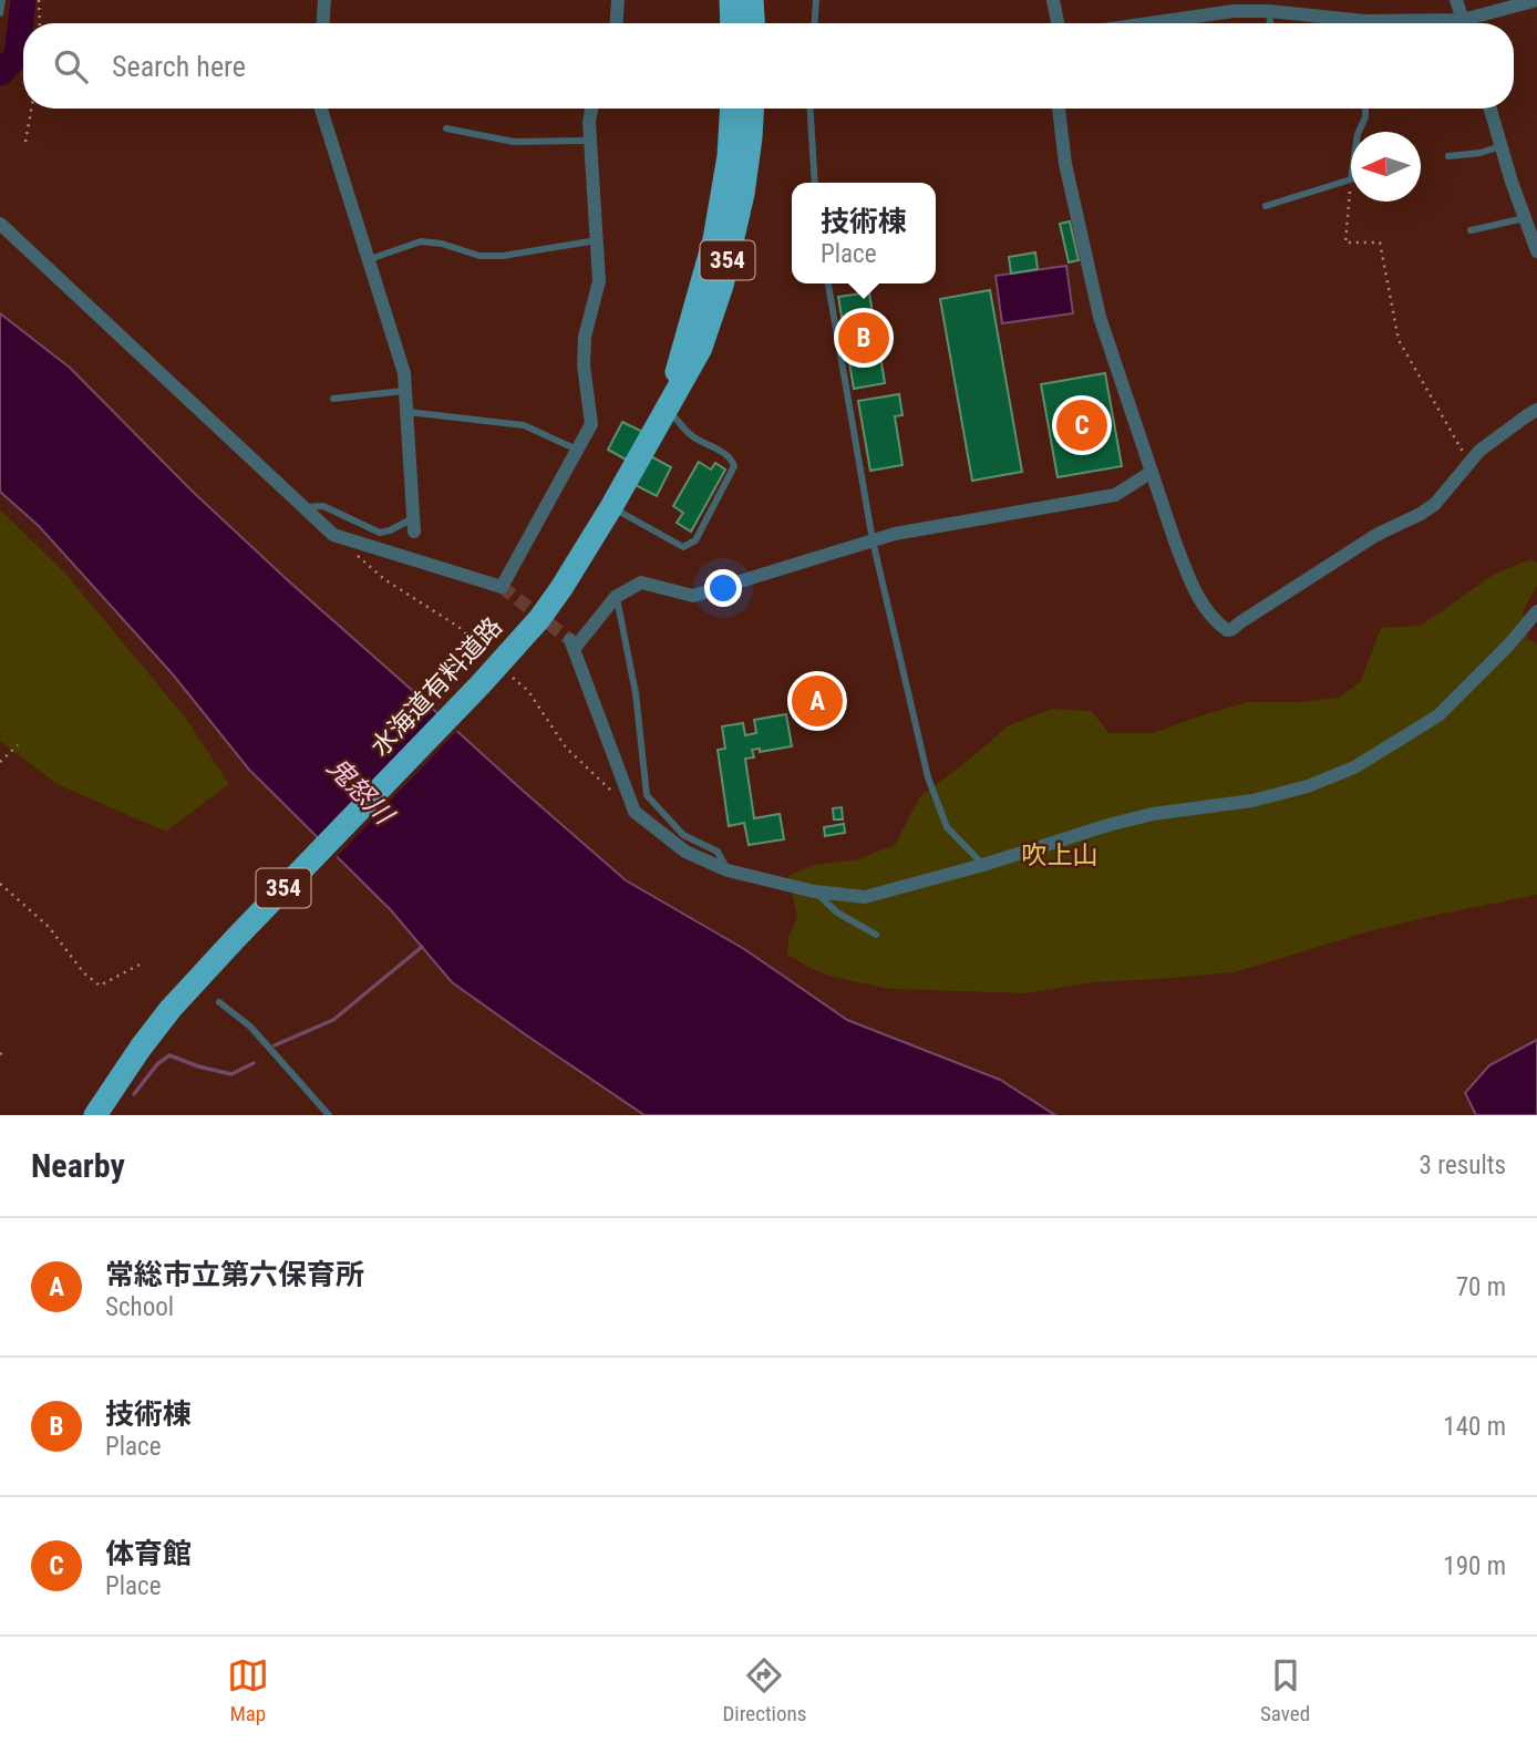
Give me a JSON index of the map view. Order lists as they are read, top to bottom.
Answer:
{
  "streets": {
    "highway": ["354", "水海道有料道路"]
  },
  "water": ["鬼怒川"],
  "parks": ["吹上山"],
  "north": "left",
  "page": {
    "search": "Search here",
    "popup": ["技術棟", "Place"],
    "pins": ["B", "C", "A"],
    "heading": ["Nearby", "3 results"],
    "list": [
      {
        "mark": "A",
        "name": "常総市立第六保育所",
        "note": "School",
        "value": "70 m"
      },
      {
        "mark": "B",
        "name": "技術棟",
        "note": "Place",
        "value": "140 m"
      },
      {
        "mark": "C",
        "name": "体育館",
        "note": "Place",
        "value": "190 m"
      }
    ],
    "nav": ["Map", "Directions", "Saved"]
  }
}
